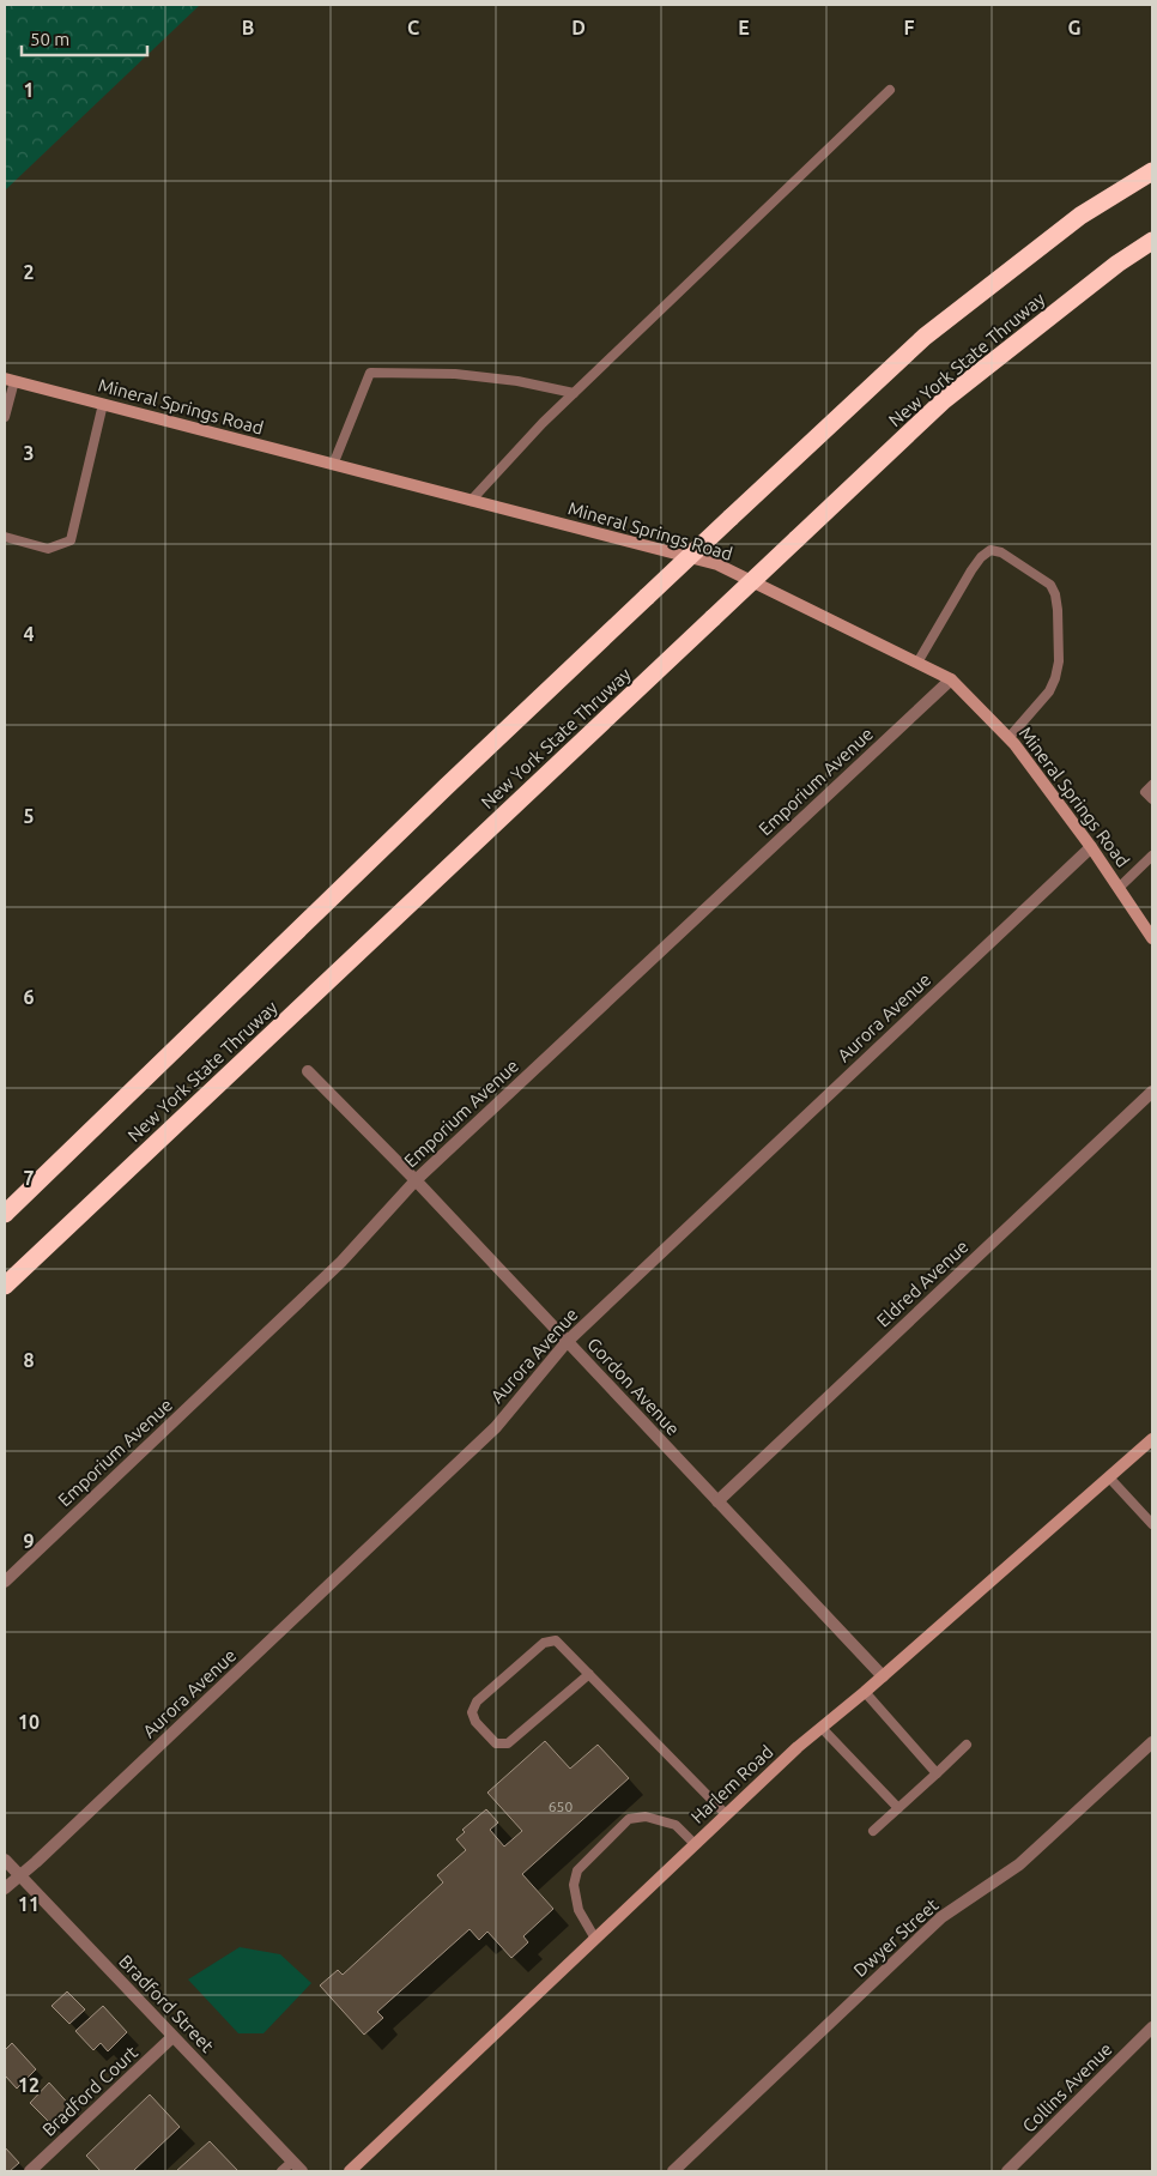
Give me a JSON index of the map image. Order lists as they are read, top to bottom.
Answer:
{
  "streets": {
    "highway": ["New York State Thruway"],
    "street": [
      "Mineral Springs Road",
      "Emporium Avenue",
      "Aurora Avenue",
      "Eldred Avenue",
      "Gordon Avenue",
      "Harlem Road",
      "Dwyer Street",
      "Bradford Street",
      "Collins Avenue",
      "Bradford Court"
    ]
  },
  "crossings": [
    ["Mineral Springs Road", "Emporium Avenue"],
    ["Mineral Springs Road", "Aurora Avenue"],
    ["Emporium Avenue", "Gordon Avenue"],
    ["Aurora Avenue", "Gordon Avenue"],
    ["Aurora Avenue", "Bradford Street"],
    ["Eldred Avenue", "Gordon Avenue"],
    ["Gordon Avenue", "Harlem Road"],
    ["Bradford Street", "Bradford Court"]
  ],
  "house_numbers": ["650"],
  "scale_bar": "50 m",
  "grid": {
    "columns": [
      "B",
      "C",
      "D",
      "E",
      "F",
      "G"
    ],
    "rows": [
      "1",
      "2",
      "3",
      "4",
      "5",
      "6",
      "7",
      "8",
      "9",
      "10",
      "11",
      "12"
    ]
  }
}
